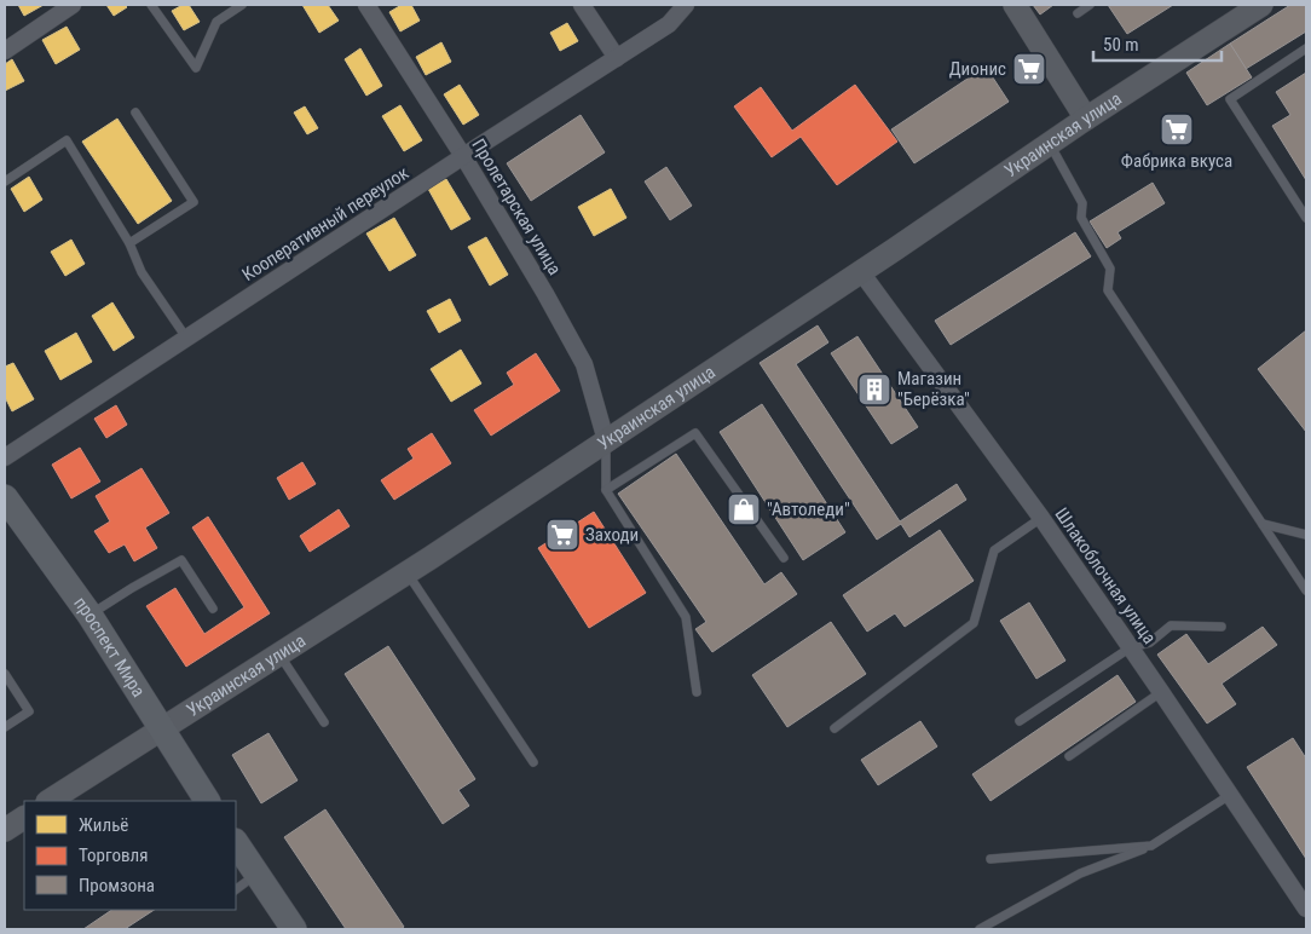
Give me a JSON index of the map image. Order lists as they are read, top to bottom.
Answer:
{
  "streets": {
    "main road": ["Украинская улица", "проспект Мира"],
    "street": ["Пролетарская улица", "Кооперативный переулок", "Шлакоблочная улица"]
  },
  "crossings": [
    ["Украинская улица", "Пролетарская улица"],
    ["Украинская улица", "Шлакоблочная улица"],
    ["Украинская улица", "проспект Мира"],
    ["Пролетарская улица", "Кооперативный переулок"]
  ],
  "places": {
    "supermarket": ["Дионис", "Фабрика вкуса", "Заходи"],
    "building": ["Магазин \"Берёзка\""],
    "shop": ["\"Автоледи\""]
  },
  "legend": ["Жильё", "Торговля", "Промзона"],
  "scale_bar": "50 m"
}
